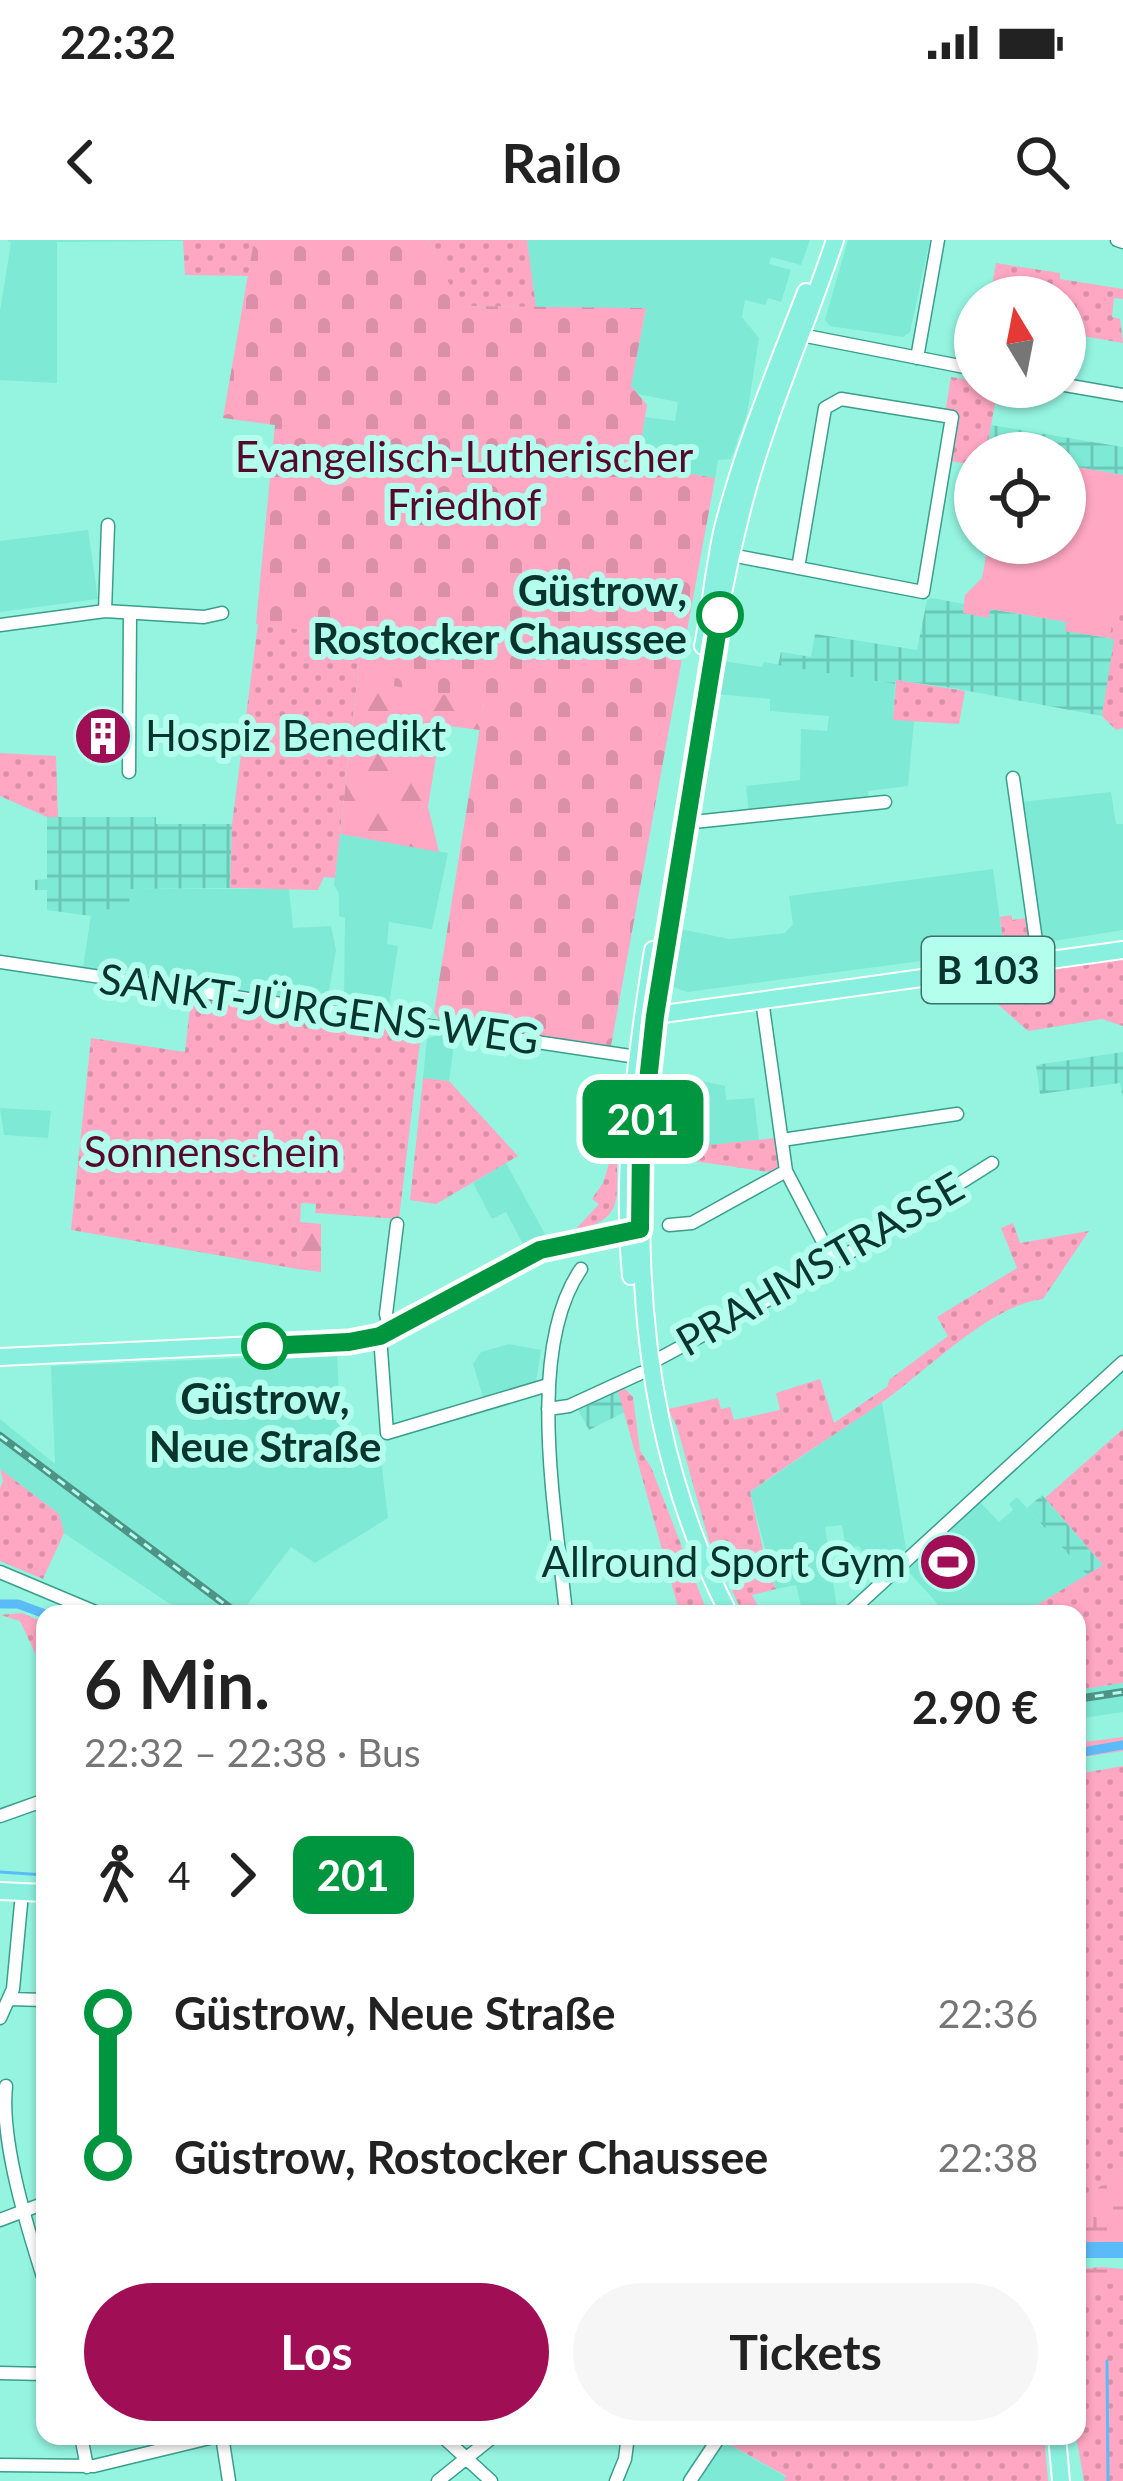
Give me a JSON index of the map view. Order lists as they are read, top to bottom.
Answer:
{
  "streets": {
    "main road": ["B 103"],
    "street": ["SANKT-JÜRGENS-WEG", "PRAHMSTRASSE"]
  },
  "parks": ["Evangelisch-Lutherischer Friedhof", "Sonnenschein"],
  "places": {
    "other": ["Güstrow, Rostocker Chaussee", "Güstrow, Neue Straße"],
    "building": ["Hospiz Benedikt"],
    "sports": ["Allround Sport Gym"]
  },
  "lines": ["bus line 201"],
  "north": "top",
  "page": {
    "status": "22:32",
    "header": "Railo",
    "on_map": "201",
    "heading": ["6 Min.", "22:32 – 22:38 · Bus", "2.90 €"],
    "legs": ["4", "201"],
    "list": [
      {
        "name": "Güstrow, Neue Straße",
        "value": "22:36"
      },
      {
        "name": "Güstrow, Rostocker Chaussee",
        "value": "22:38"
      }
    ],
    "buttons": ["Los", "Tickets"]
  }
}
